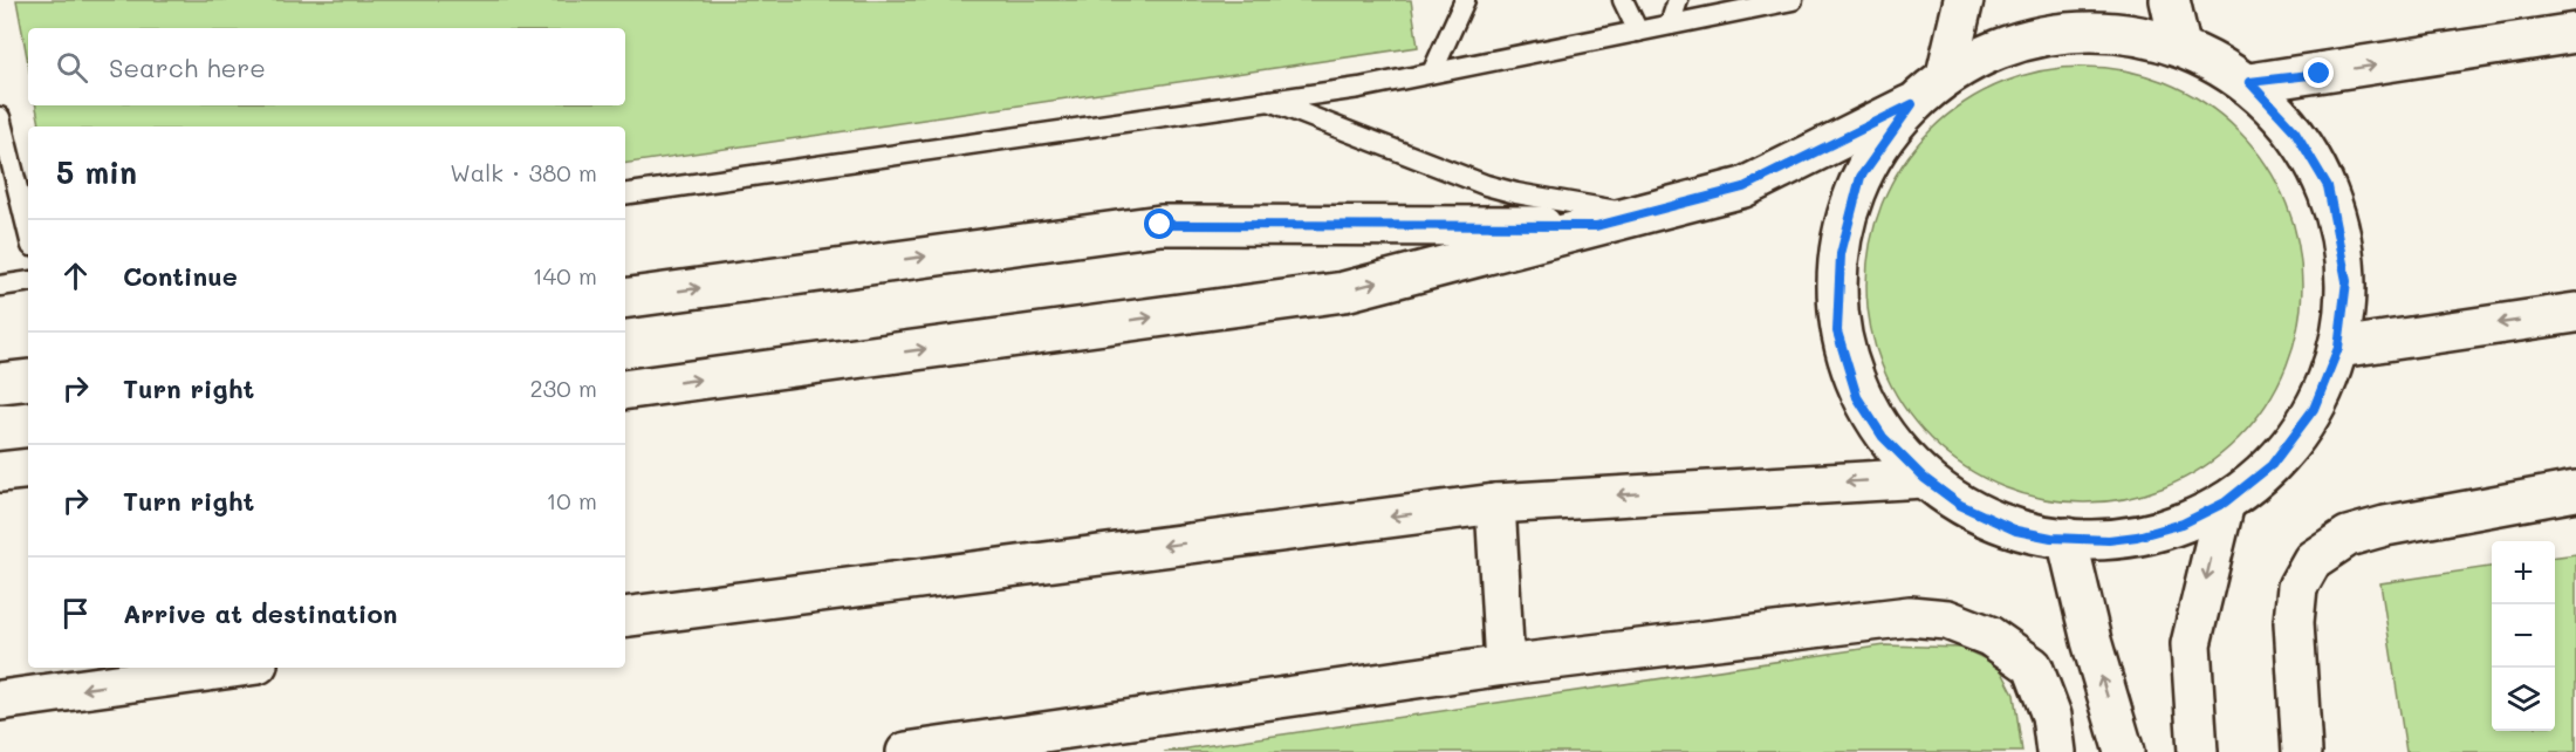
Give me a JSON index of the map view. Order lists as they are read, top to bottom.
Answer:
{
  "page": {
    "search": "Search here",
    "heading": ["5 min", "Walk · 380 m"],
    "list": [
      ["Continue", "140 m"],
      ["Turn right", "230 m"],
      ["Turn right", "10 m"],
      "Arrive at destination"
    ],
    "map_buttons": ["+", "−"]
  }
}
